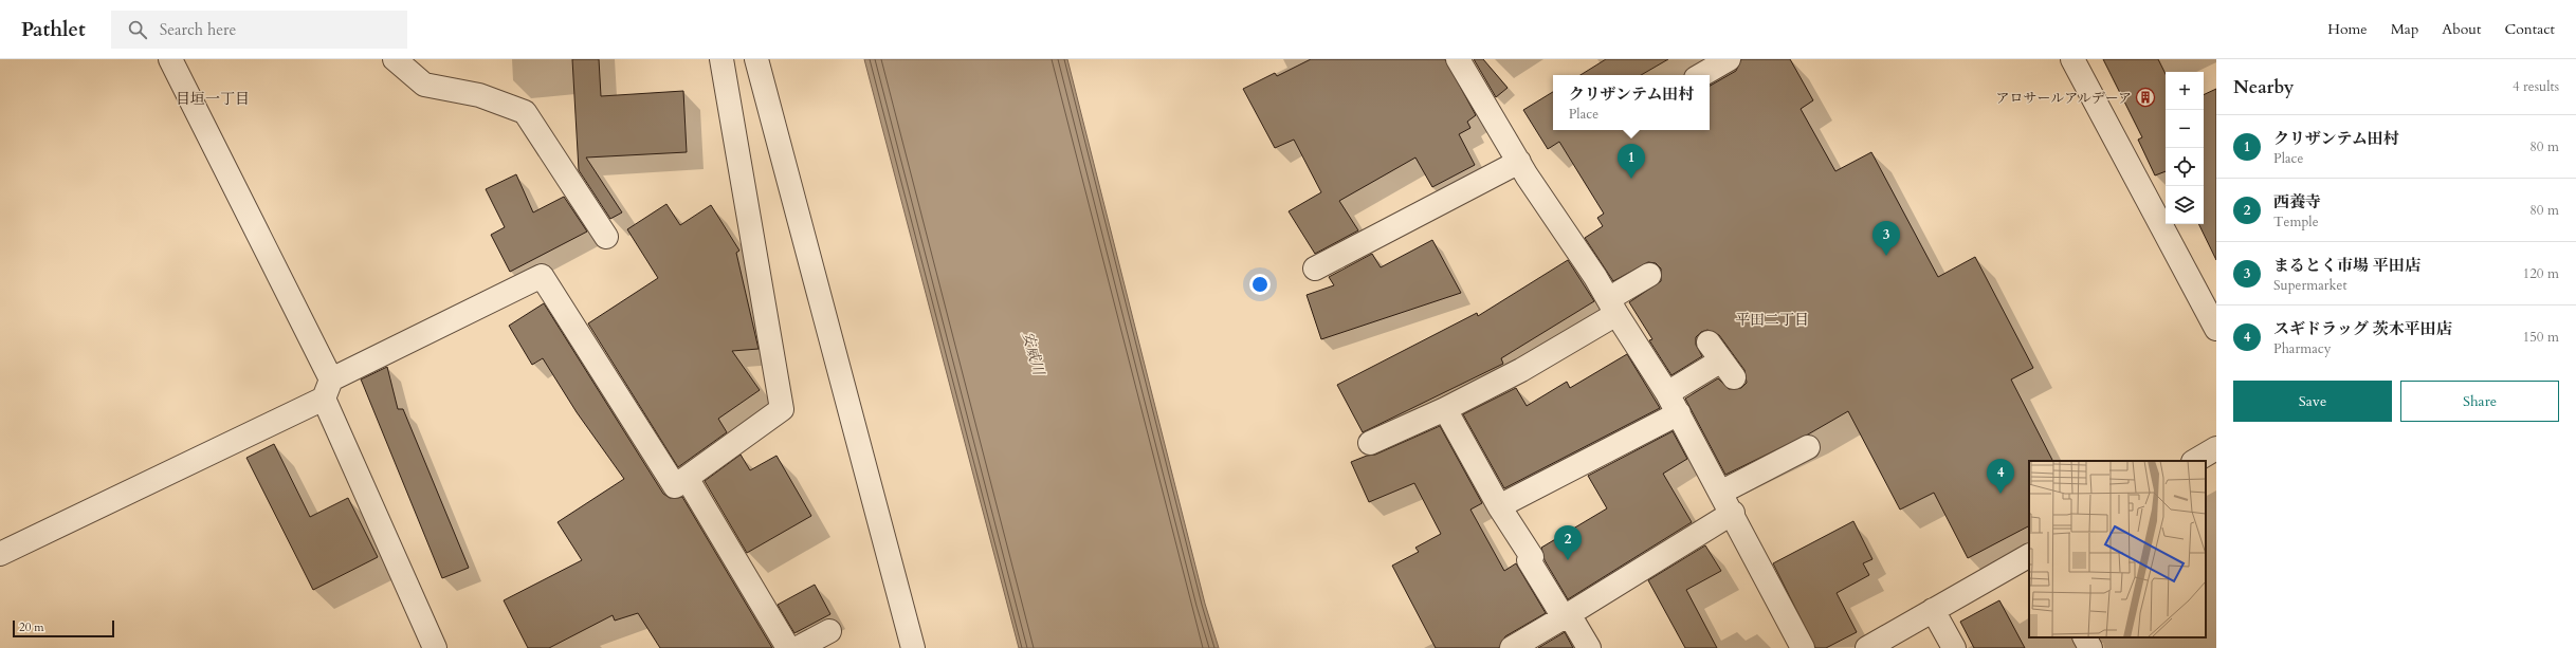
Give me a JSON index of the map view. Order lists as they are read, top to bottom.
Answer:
{
  "districts": ["目垣一丁目", "平田二丁目"],
  "water": ["安威川"],
  "places": {
    "building": ["アロサールアルデーア"]
  },
  "scale_bar": "20 m",
  "page": {
    "header": "Pathlet",
    "search": "Search here",
    "nav": [
      "Home",
      "Map",
      "About",
      "Contact"
    ],
    "heading": ["Nearby", "4 results"],
    "map_buttons": ["+", "−"],
    "popup": ["クリザンテム田村", "Place"],
    "list": [
      {
        "mark": "1",
        "name": "クリザンテム田村",
        "note": "Place",
        "value": "80 m"
      },
      {
        "mark": "2",
        "name": "西養寺",
        "note": "Temple",
        "value": "80 m"
      },
      {
        "mark": "3",
        "name": "まるとく市場 平田店",
        "note": "Supermarket",
        "value": "120 m"
      },
      {
        "mark": "4",
        "name": "スギドラッグ 茨木平田店",
        "note": "Pharmacy",
        "value": "150 m"
      }
    ],
    "pins": [
      "1",
      "3",
      "4",
      "2"
    ],
    "buttons": ["Save", "Share"],
    "scale": "20 m"
  }
}
